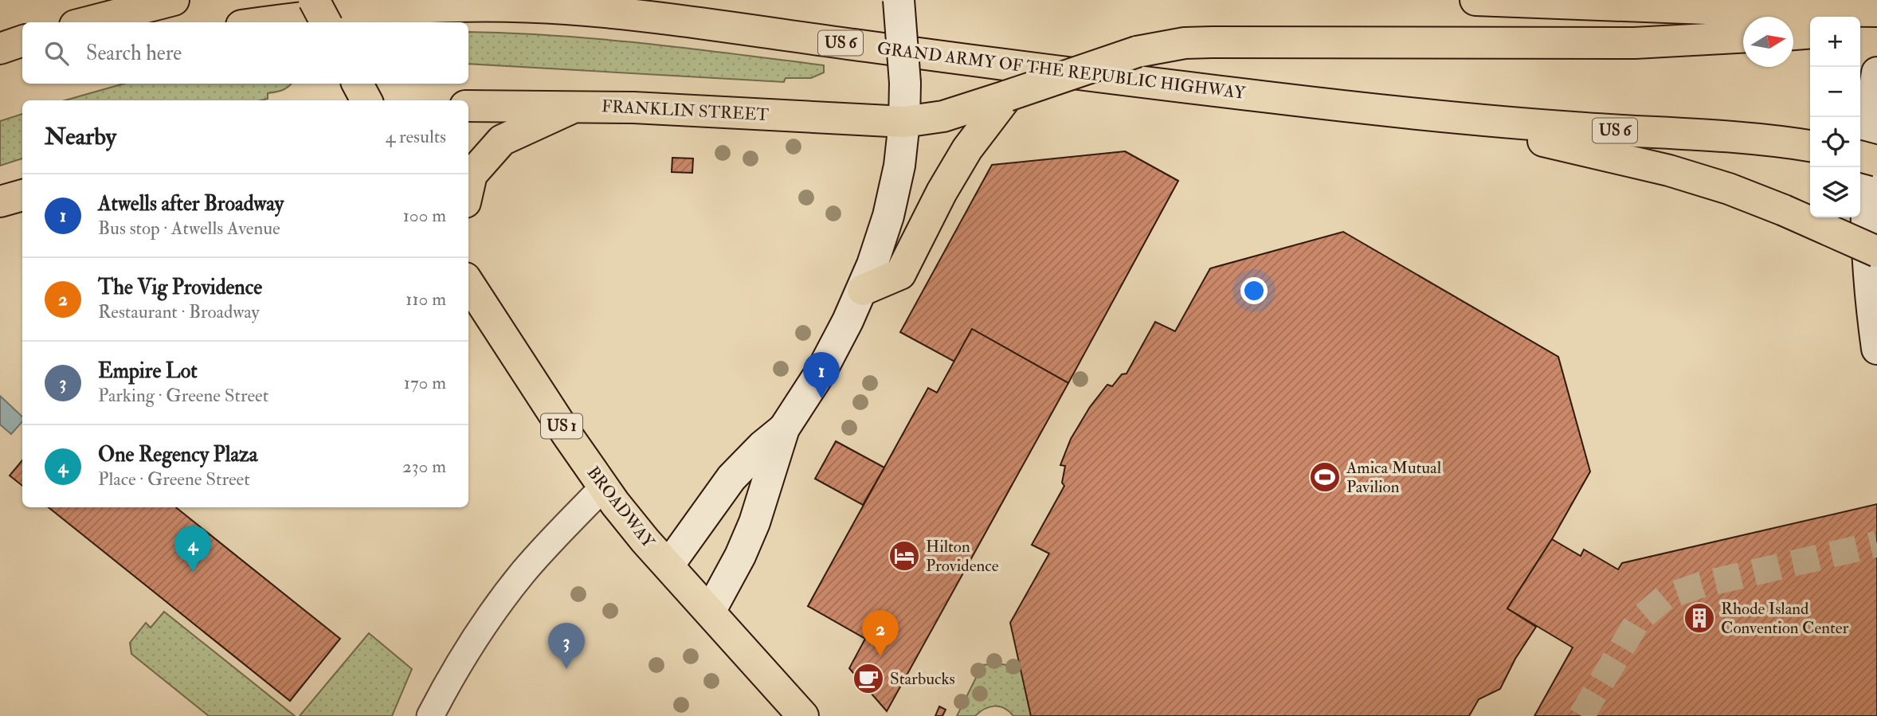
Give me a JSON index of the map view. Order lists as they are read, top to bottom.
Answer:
{
  "streets": {
    "main road": [
      "US 6",
      "GRAND ARMY OF THE REPUBLIC HIGHWAY",
      "FRANKLIN STREET",
      "US 1",
      "BROADWAY"
    ]
  },
  "places": {
    "sports": ["Amica Mutual Pavilion"],
    "hotel": ["Hilton Providence"],
    "building": ["Rhode Island Convention Center"],
    "cafe": ["Starbucks"]
  },
  "north": "right",
  "page": {
    "map_buttons": ["+", "−"],
    "search": "Search here",
    "heading": ["Nearby", "4 results"],
    "list": [
      {
        "mark": "1",
        "name": "Atwells after Broadway",
        "note": "Bus stop · Atwells Avenue",
        "value": "100 m"
      },
      {
        "mark": "2",
        "name": "The Vig Providence",
        "note": "Restaurant · Broadway",
        "value": "110 m"
      },
      {
        "mark": "3",
        "name": "Empire Lot",
        "note": "Parking · Greene Street",
        "value": "170 m"
      },
      {
        "mark": "4",
        "name": "One Regency Plaza",
        "note": "Place · Greene Street",
        "value": "230 m"
      }
    ],
    "pins": [
      "1",
      "4",
      "2",
      "3"
    ]
  }
}
